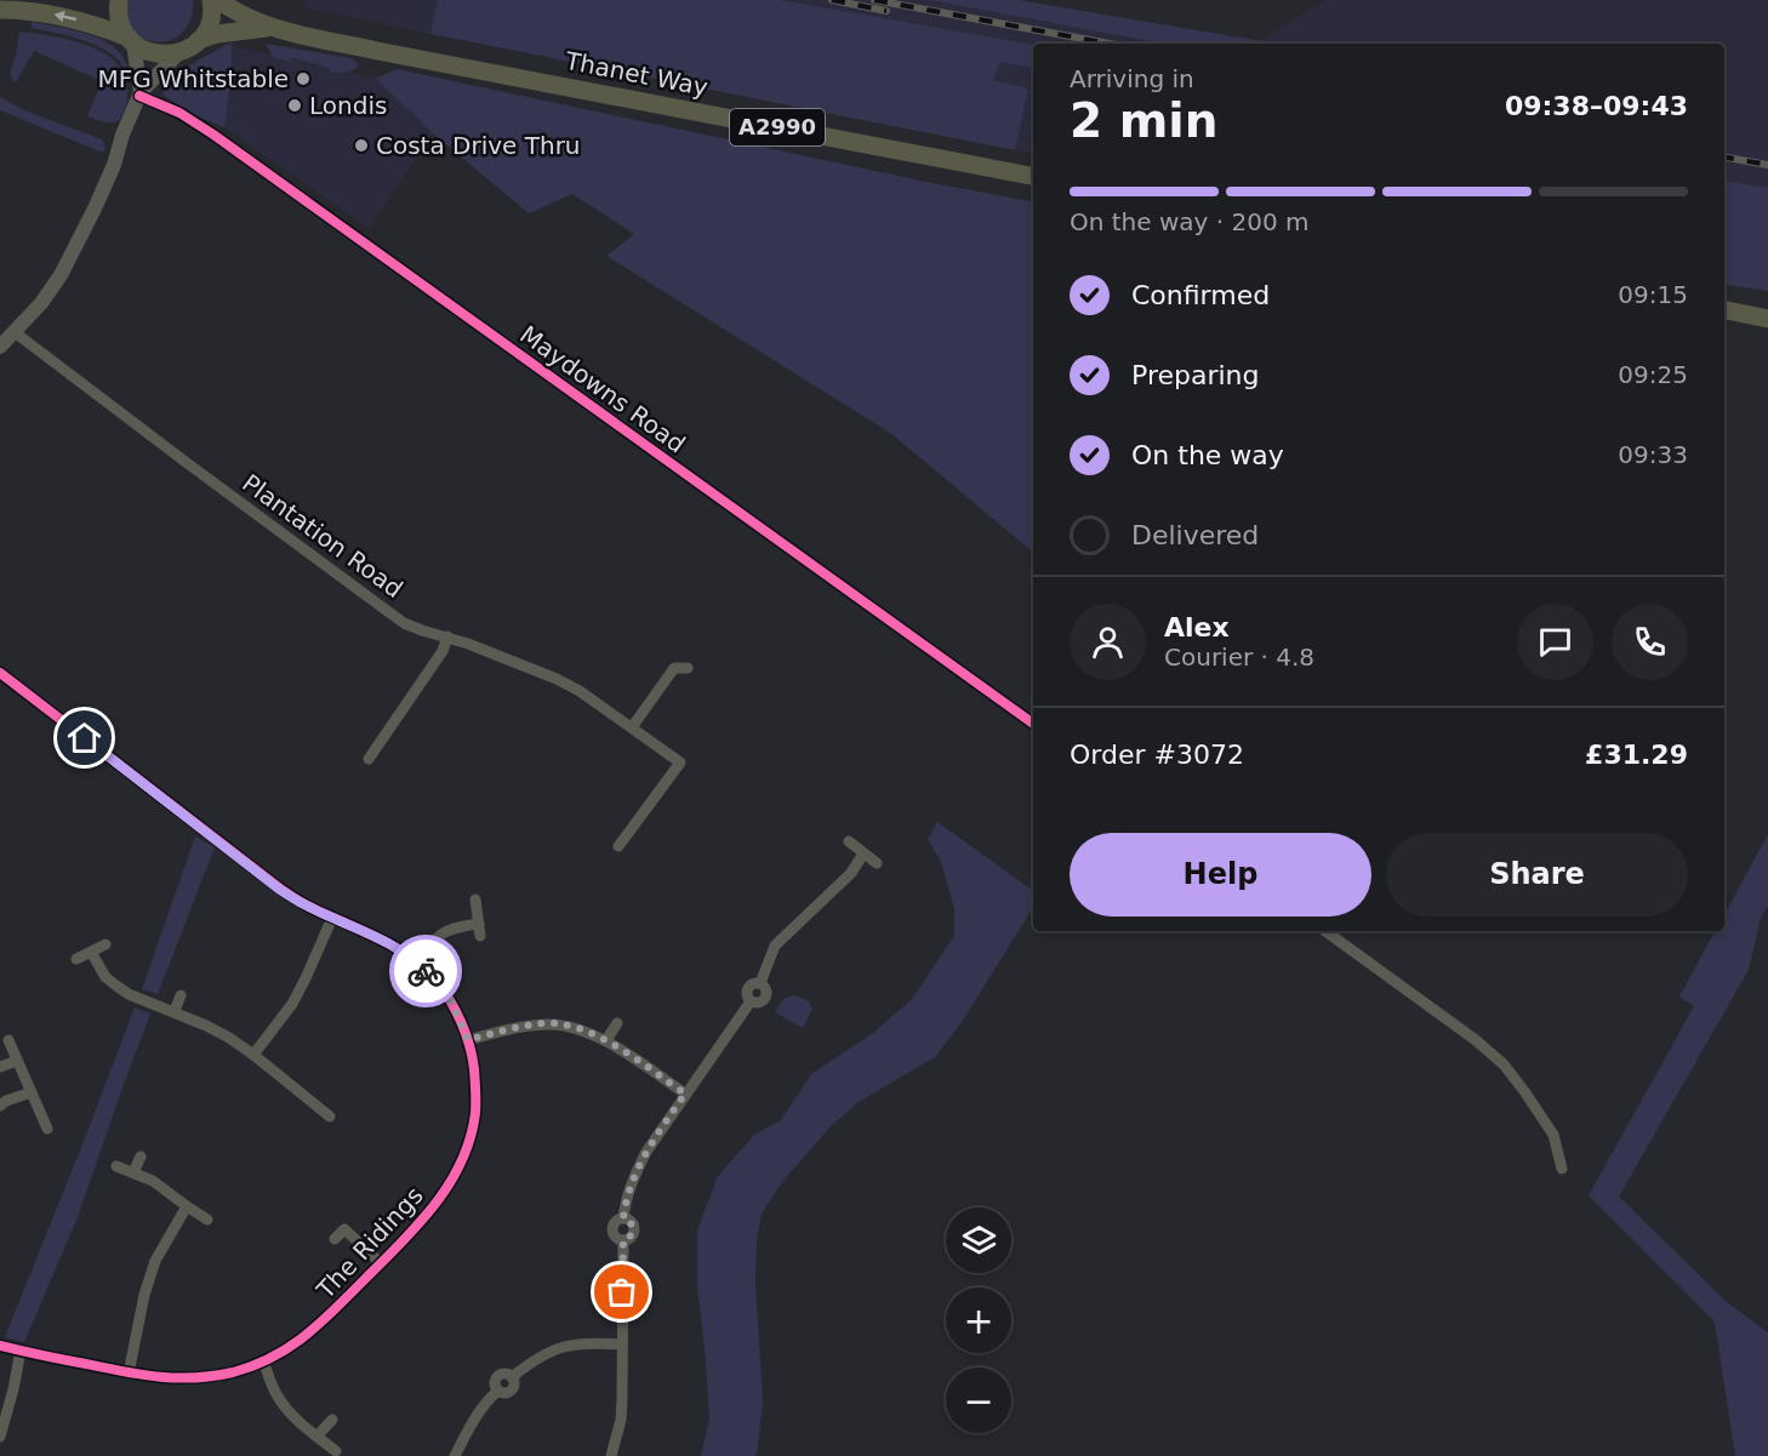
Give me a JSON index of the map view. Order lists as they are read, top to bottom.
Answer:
{
  "streets": {
    "main road": ["Thanet Way", "A2990"],
    "street": ["Maydowns Road", "Plantation Road", "The Ridings"]
  },
  "places": ["MFG Whitstable", "Londis", "Costa Drive Thru"],
  "page": {
    "heading": ["2 min", "Arriving in", "09:38–09:43"],
    "panel": [
      "Alex",
      "Courier · 4.8",
      "Order #3072",
      "£31.29"
    ],
    "bar": "On the way · 200 m",
    "list": [
      ["Confirmed", "09:15"],
      ["Preparing", "09:25"],
      ["On the way", "09:33"],
      "Delivered"
    ],
    "buttons": ["Help", "Share"],
    "map_buttons": ["+", "−"]
  }
}
